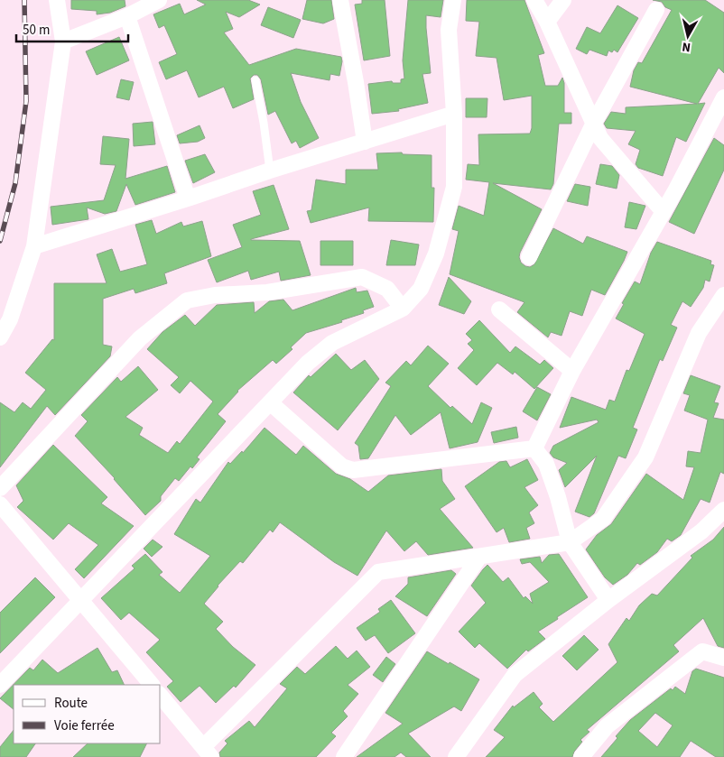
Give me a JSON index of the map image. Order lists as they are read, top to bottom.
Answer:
{
  "legend": ["Route", "Voie ferrée"],
  "scale_bar": "50 m",
  "north": "bottom"
}
